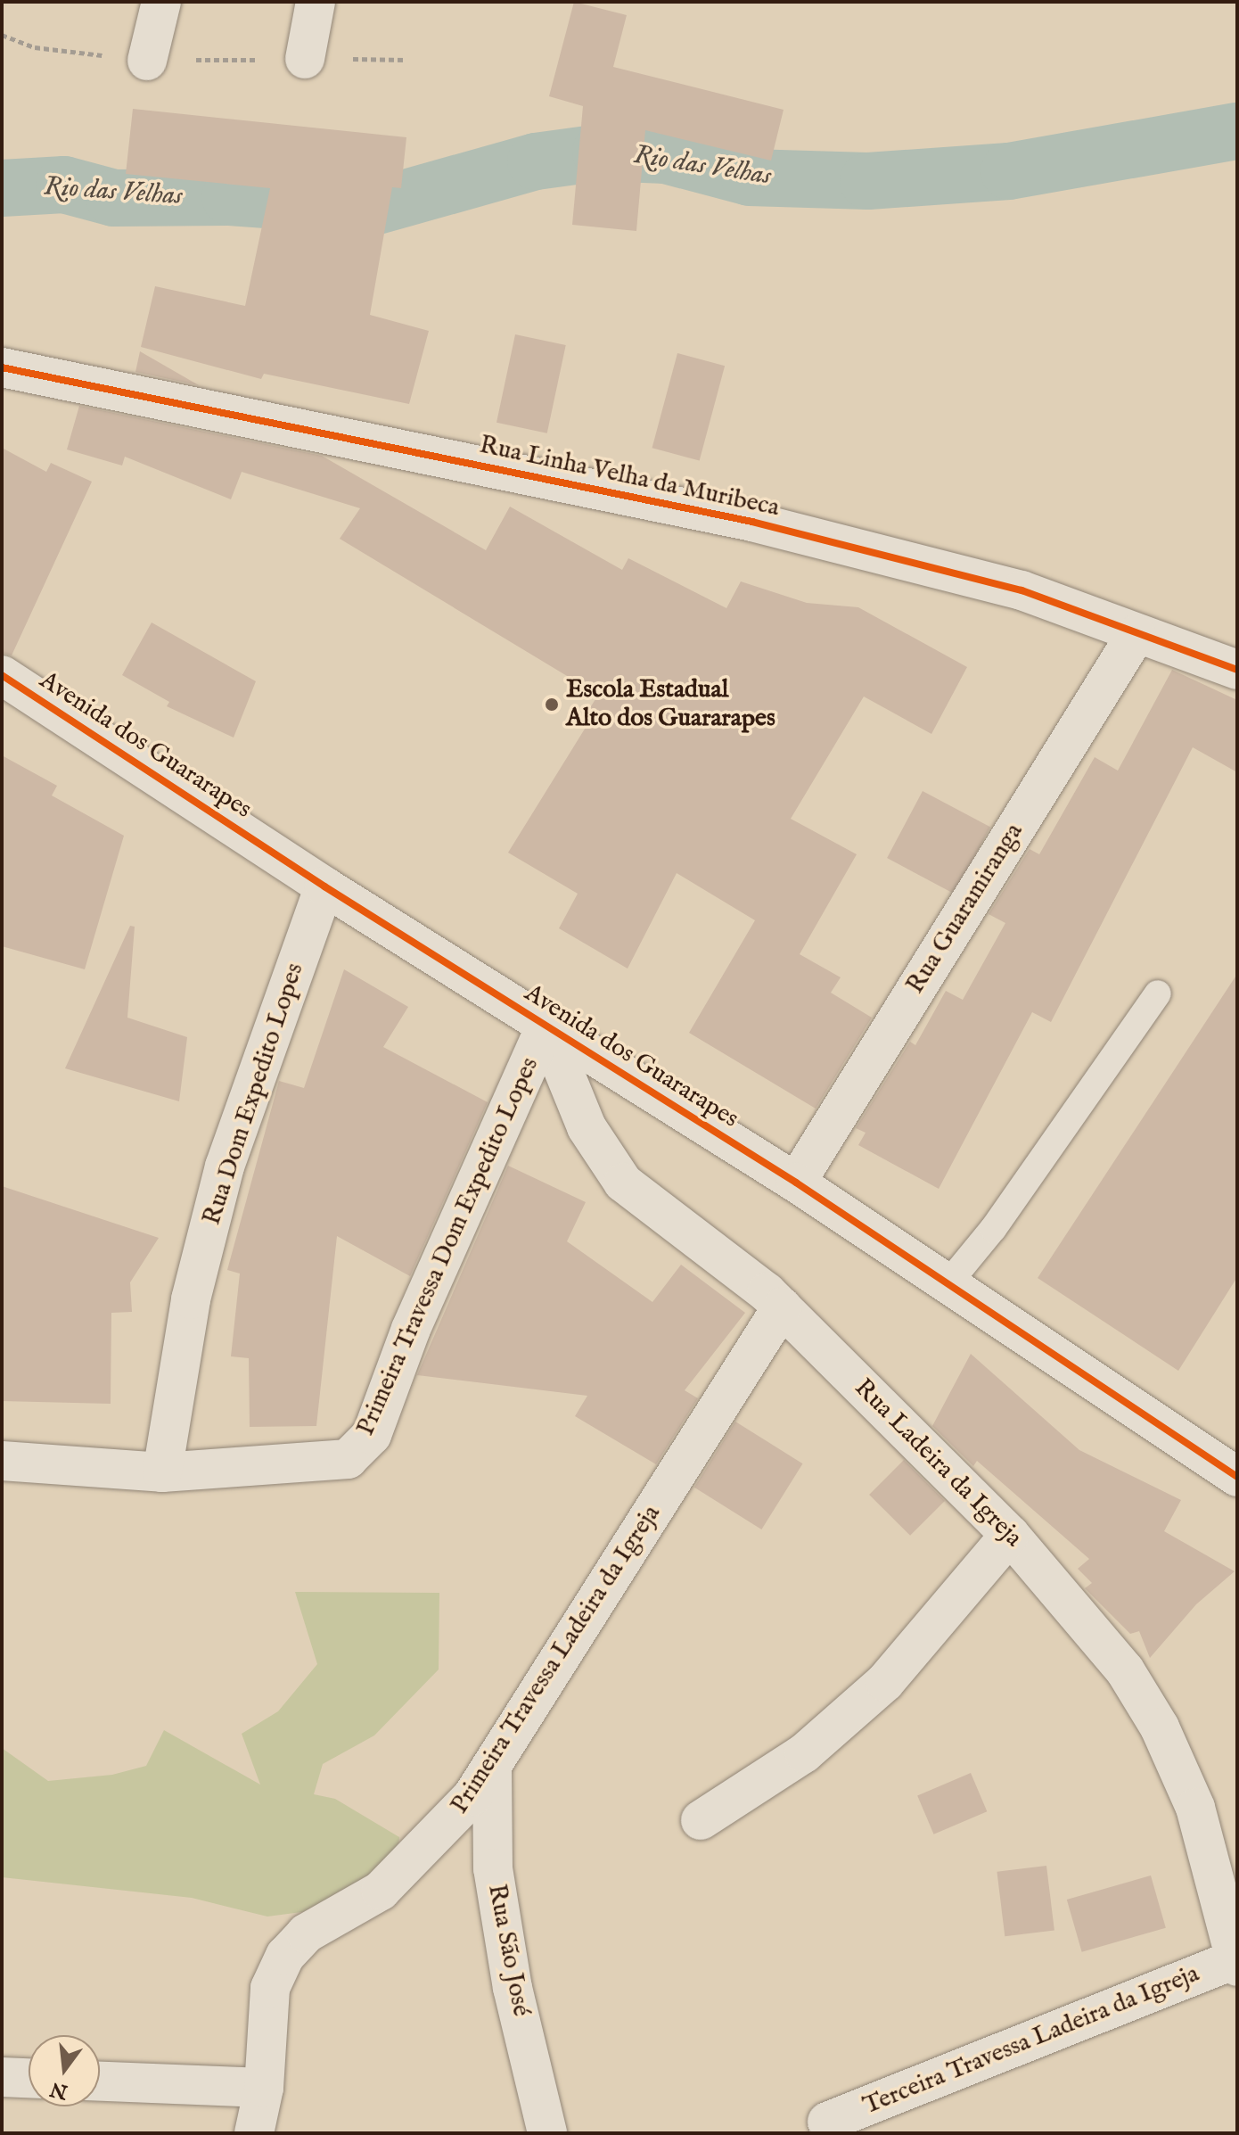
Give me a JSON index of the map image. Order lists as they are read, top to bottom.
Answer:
{
  "streets": {
    "street": [
      "Rua Linha Velha da Muribeca",
      "Avenida dos Guararapes",
      "Rua Guaramiranga",
      "Rua Dom Expedito Lopes",
      "Primeira Travessa Dom Expedito Lopes",
      "Rua Ladeira da Igreja",
      "Primeira Travessa Ladeira da Igreja",
      "Rua São José",
      "Terceira Travessa Ladeira da Igreja"
    ]
  },
  "crossings": [
    ["Rua Linha Velha da Muribeca", "Rua Guaramiranga"],
    ["Avenida dos Guararapes", "Rua Guaramiranga"],
    ["Avenida dos Guararapes", "Rua Dom Expedito Lopes"],
    ["Avenida dos Guararapes", "Primeira Travessa Dom Expedito Lopes"],
    ["Avenida dos Guararapes", "Rua Ladeira da Igreja"],
    ["Rua Dom Expedito Lopes", "Primeira Travessa Dom Expedito Lopes"],
    ["Primeira Travessa Dom Expedito Lopes", "Rua Ladeira da Igreja"],
    ["Rua Ladeira da Igreja", "Primeira Travessa Ladeira da Igreja"],
    ["Rua Ladeira da Igreja", "Terceira Travessa Ladeira da Igreja"],
    ["Primeira Travessa Ladeira da Igreja", "Rua São José"]
  ],
  "water": ["Rio das Velhas"],
  "places": ["Escola Estadual Alto dos Guararapes"],
  "north": "bottom"
}
